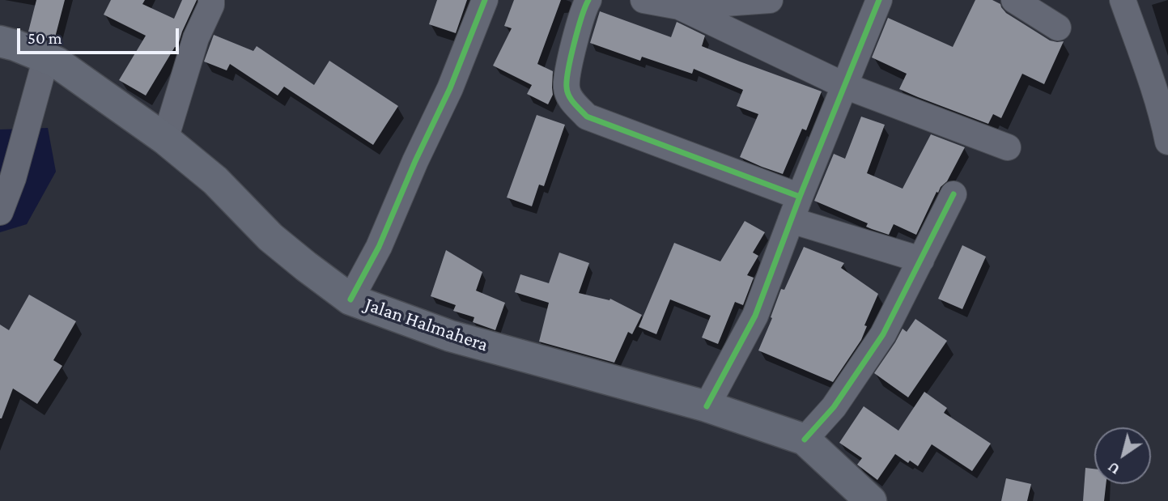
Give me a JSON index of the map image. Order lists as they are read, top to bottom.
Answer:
{
  "streets": {
    "main road": ["Jalan Halmahera"]
  },
  "scale_bar": "50 m",
  "north": "bottom left"
}
